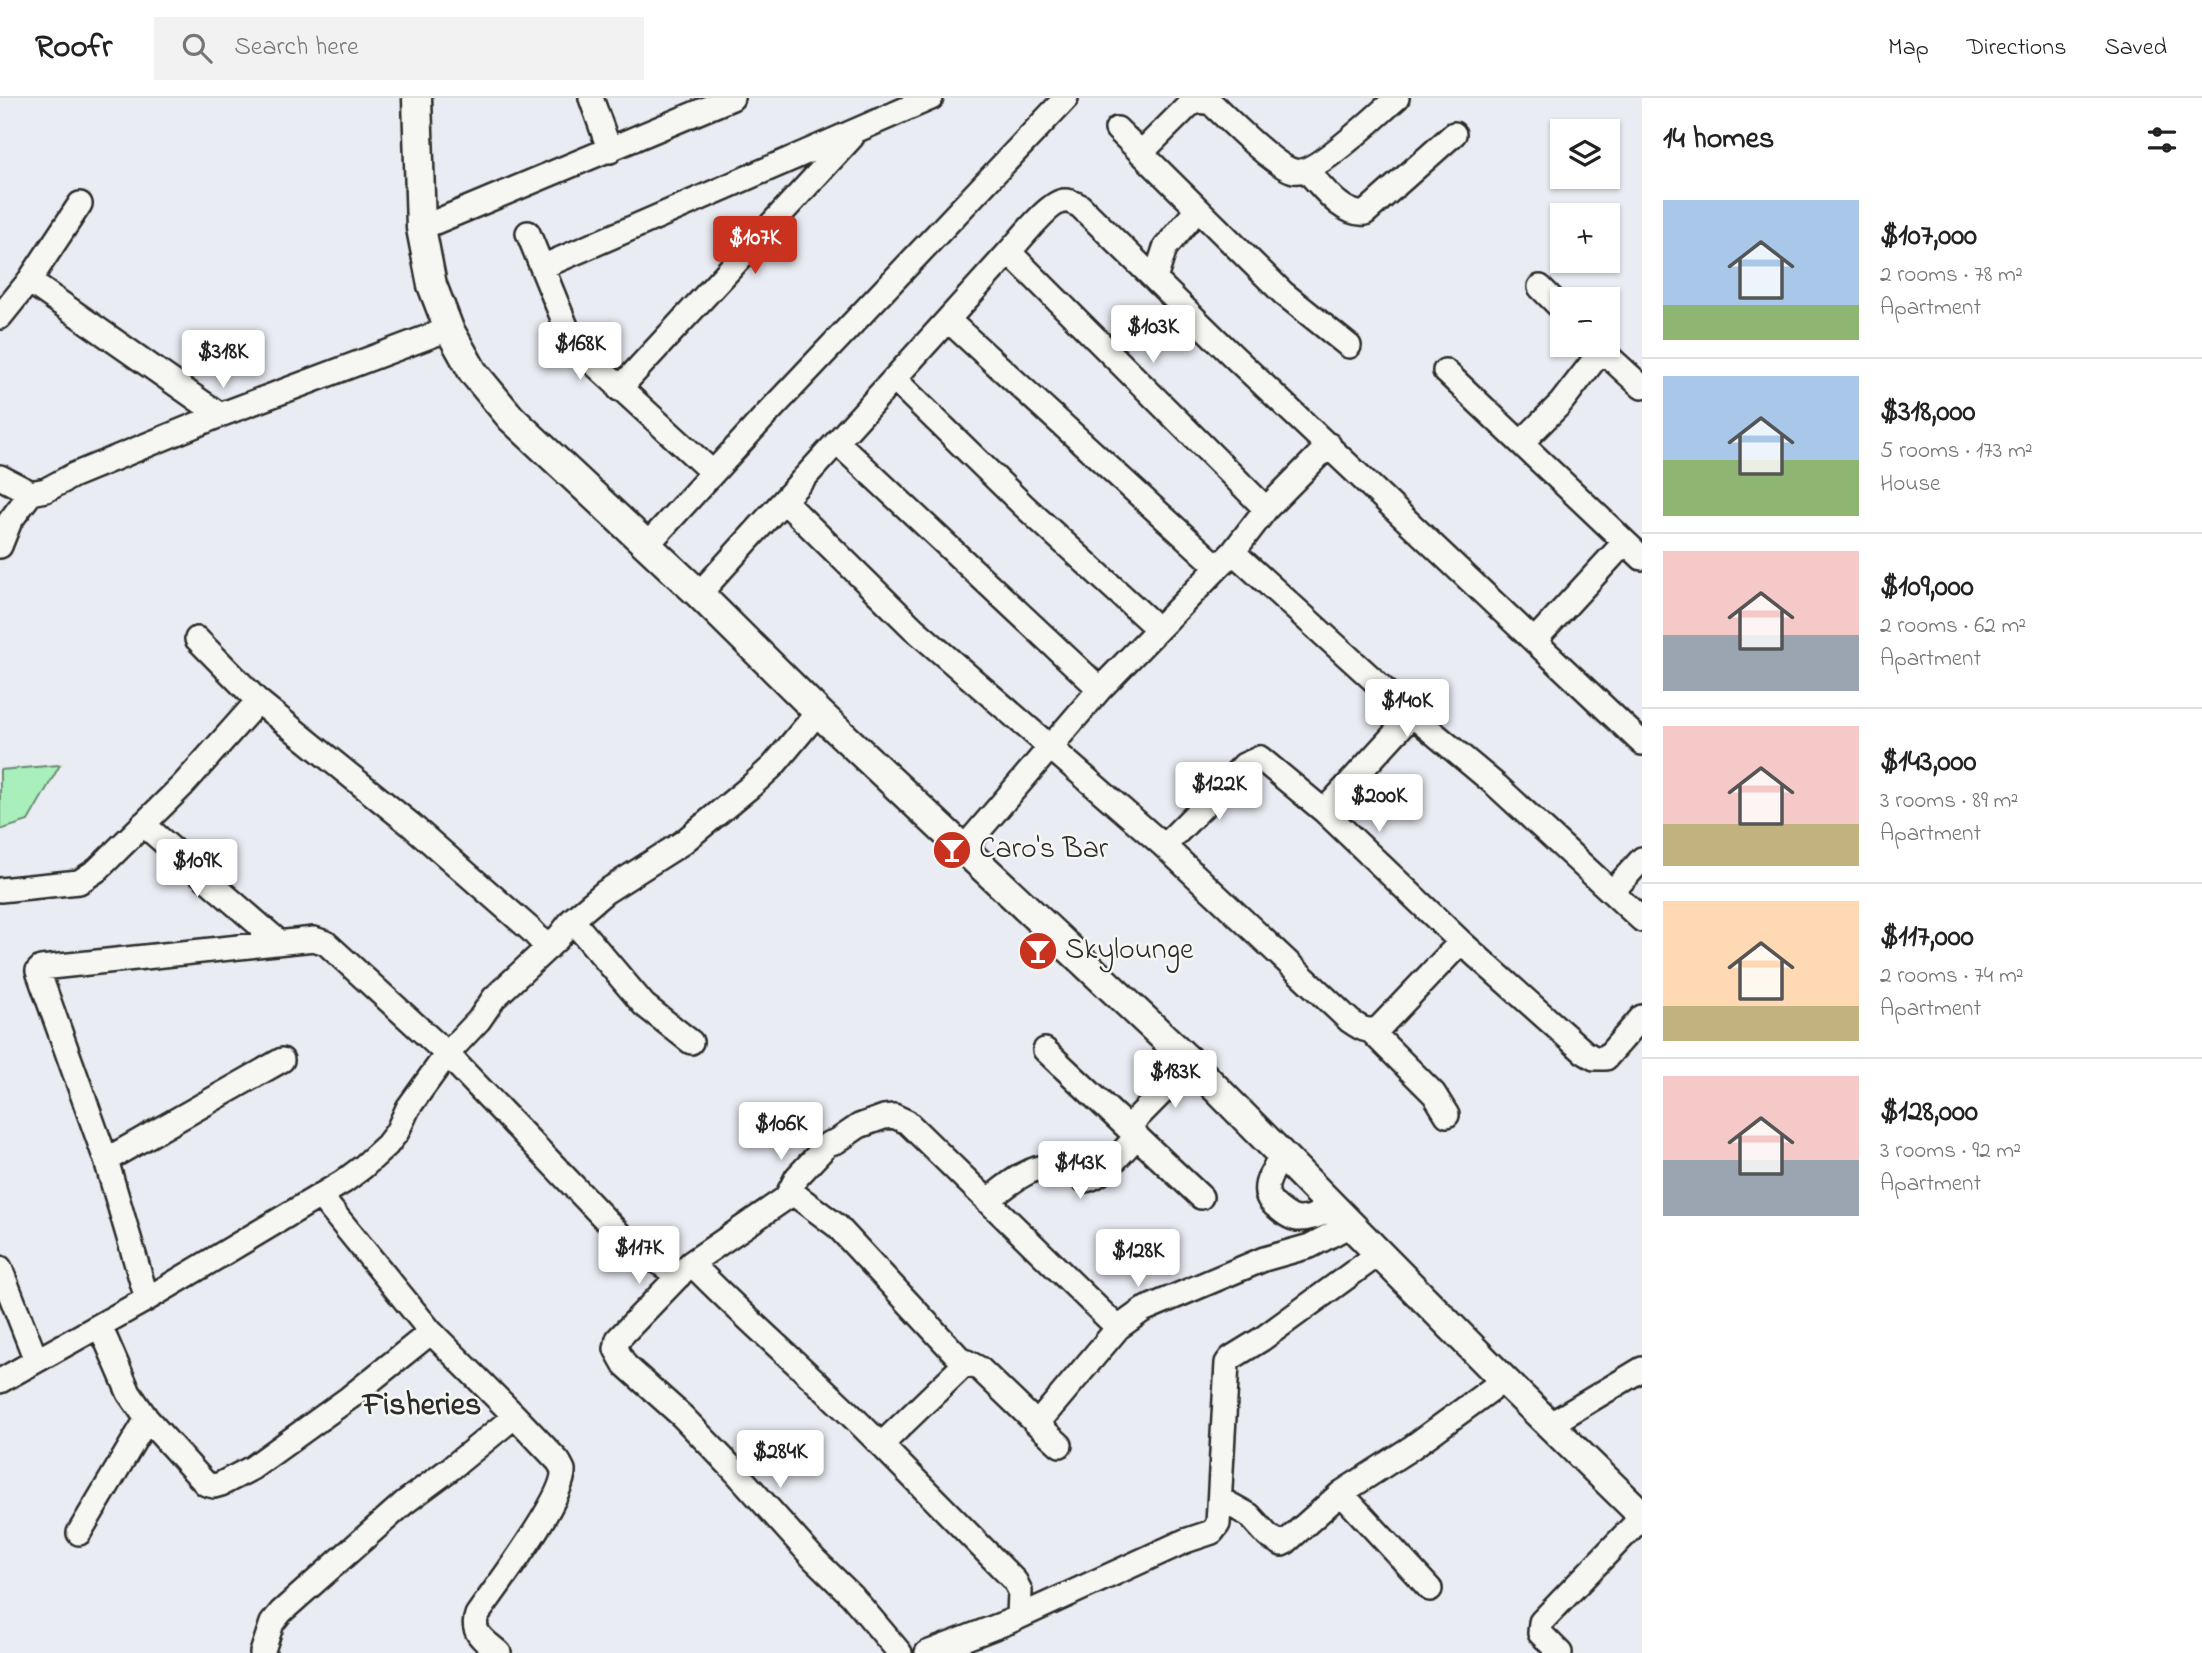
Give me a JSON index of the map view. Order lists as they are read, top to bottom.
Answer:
{
  "districts": ["Fisheries"],
  "places": {
    "bar": ["Caro's Bar", "Skylounge"]
  },
  "page": {
    "header": "Roofr",
    "search": "Search here",
    "nav": ["Map", "Directions", "Saved"],
    "heading": "14 homes",
    "map_buttons": ["+", "−"],
    "list": [
      {
        "name": "$107,000",
        "note": "2 rooms · 78 m² · Apartment"
      },
      {
        "name": "$318,000",
        "note": "5 rooms · 173 m² · House"
      },
      {
        "name": "$109,000",
        "note": "2 rooms · 62 m² · Apartment"
      },
      {
        "name": "$143,000",
        "note": "3 rooms · 89 m² · Apartment"
      },
      {
        "name": "$117,000",
        "note": "2 rooms · 74 m² · Apartment"
      },
      {
        "name": "$128,000",
        "note": "3 rooms · 92 m² · Apartment"
      }
    ],
    "price": [
      "$107K",
      "$103K",
      "$168K",
      "$318K",
      "$140K",
      "$122K",
      "$200K",
      "$109K",
      "$183K",
      "$106K",
      "$143K",
      "$117K",
      "$128K",
      "$284K"
    ]
  }
}
